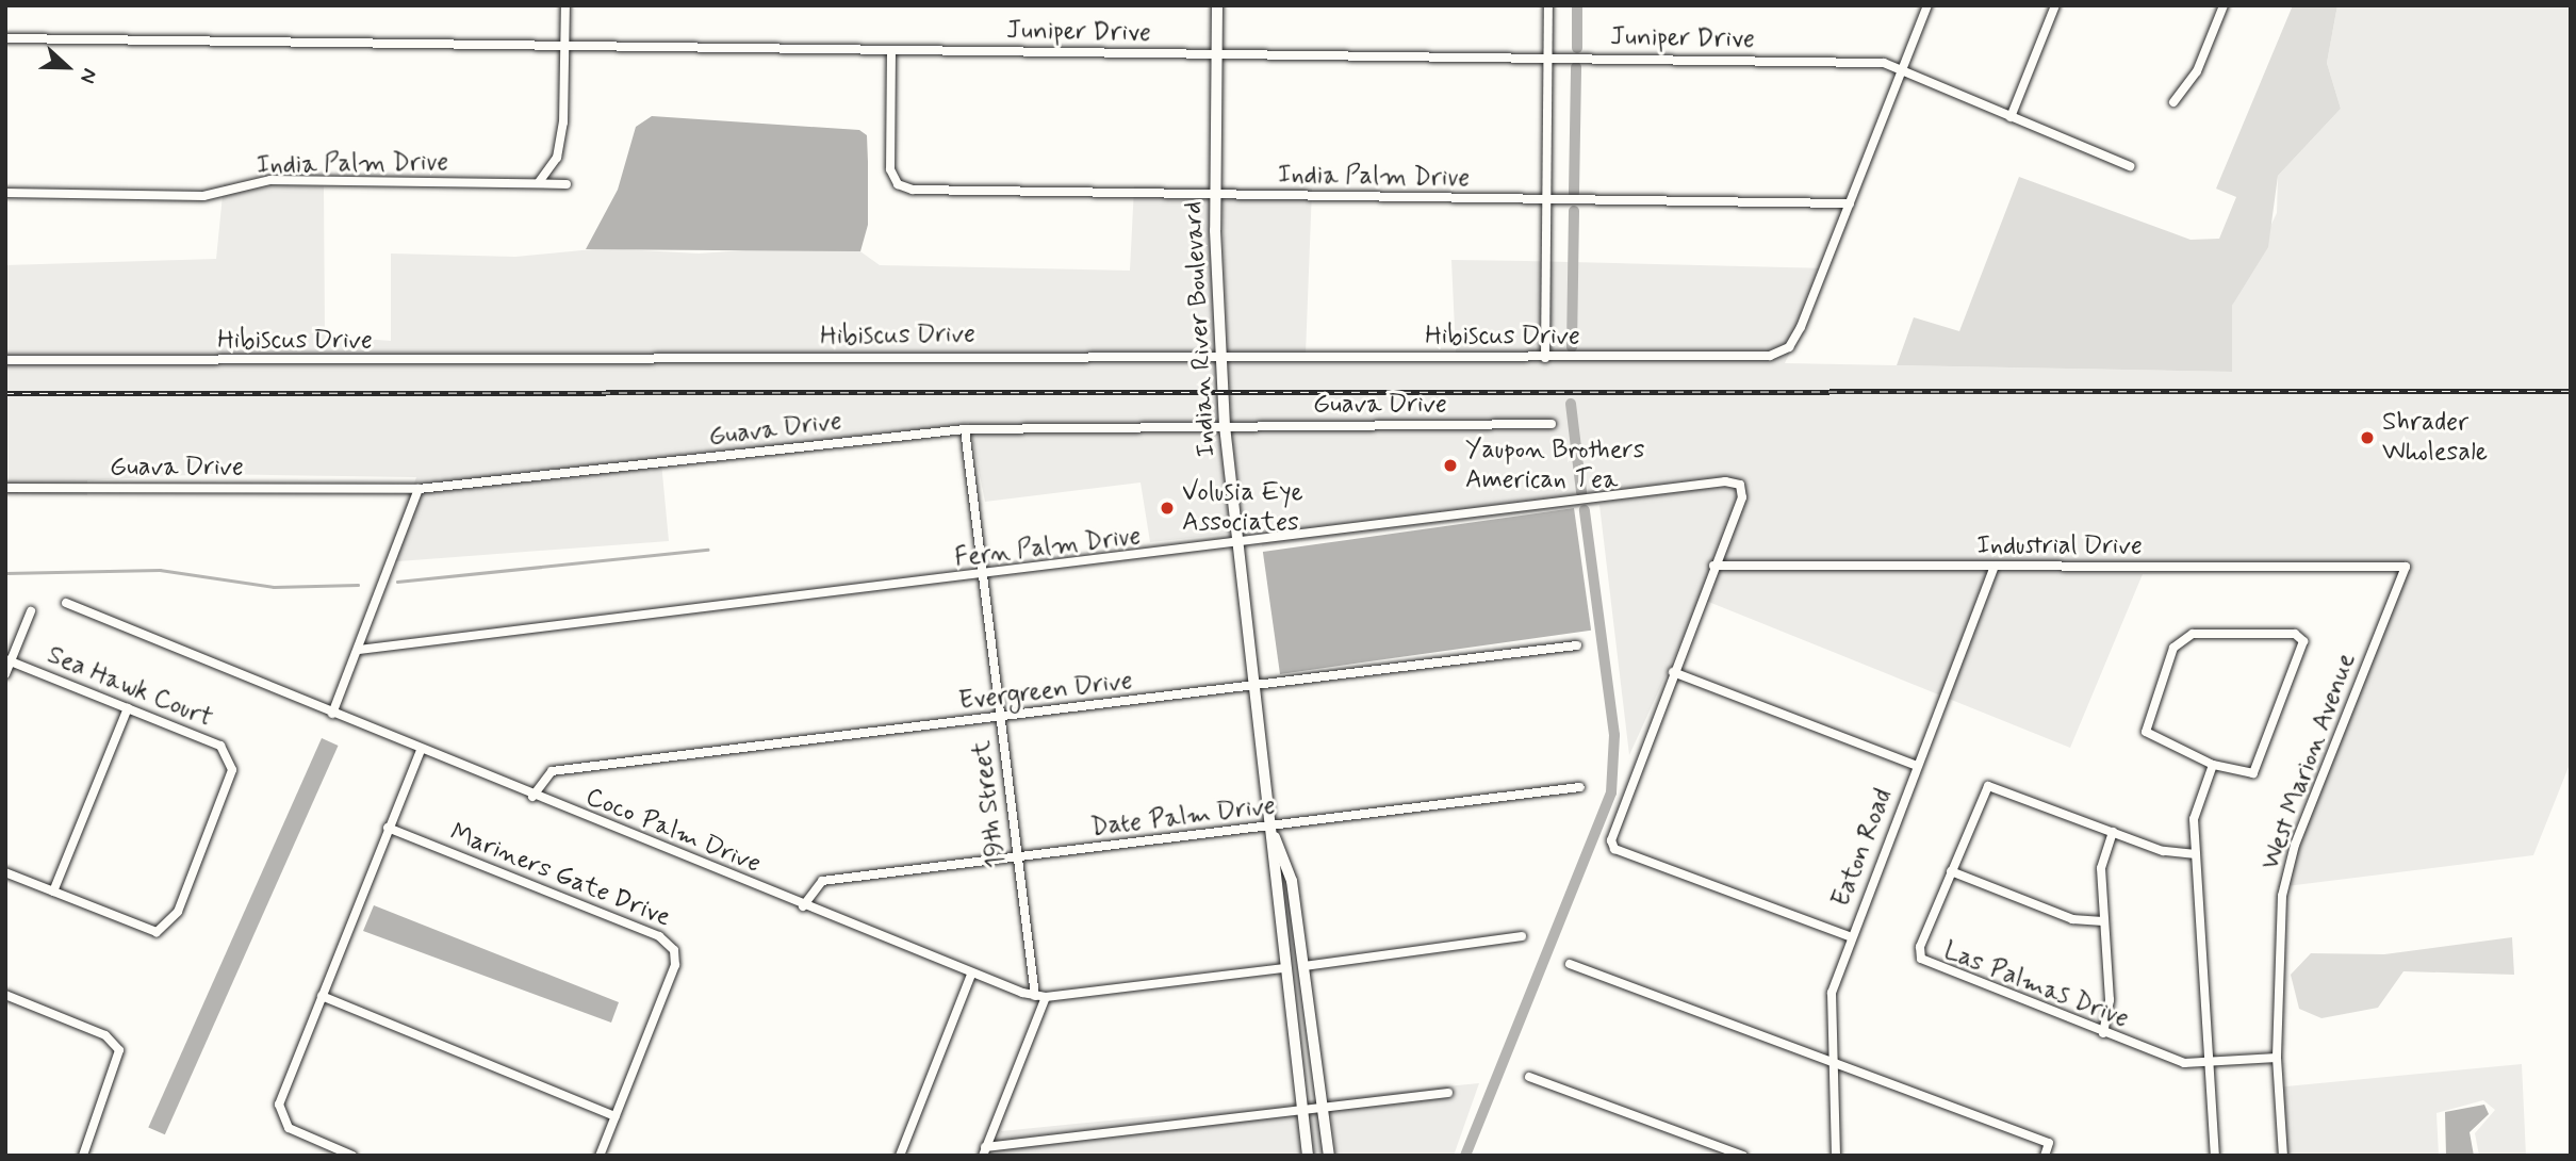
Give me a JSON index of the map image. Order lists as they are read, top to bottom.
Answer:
{
  "streets": {
    "main road": ["Indian River Boulevard"],
    "street": [
      "Juniper Drive",
      "India Palm Drive",
      "Hibiscus Drive",
      "Guava Drive",
      "Industrial Drive",
      "Fern Palm Drive",
      "Sea Hawk Court",
      "Evergreen Drive",
      "West Marion Avenue",
      "19th Street",
      "Date Palm Drive",
      "Coco Palm Drive",
      "Eaton Road",
      "Mariners Gate Drive",
      "Las Palmas Drive"
    ]
  },
  "crossings": [
    ["Juniper Drive", "India Palm Drive"],
    ["Juniper Drive", "Indian River Boulevard"],
    ["India Palm Drive", "Indian River Boulevard"],
    ["India Palm Drive", "Hibiscus Drive"],
    ["Indian River Boulevard", "Hibiscus Drive"],
    ["Indian River Boulevard", "Guava Drive"],
    ["Indian River Boulevard", "Fern Palm Drive"],
    ["Indian River Boulevard", "Evergreen Drive"],
    ["Indian River Boulevard", "Date Palm Drive"],
    ["Indian River Boulevard", "Coco Palm Drive"],
    ["Guava Drive", "19th Street"],
    ["Industrial Drive", "Fern Palm Drive"],
    ["Industrial Drive", "West Marion Avenue"],
    ["Industrial Drive", "Eaton Road"],
    ["Fern Palm Drive", "19th Street"],
    ["Evergreen Drive", "19th Street"],
    ["Evergreen Drive", "Coco Palm Drive"],
    ["West Marion Avenue", "Las Palmas Drive"],
    ["19th Street", "Date Palm Drive"],
    ["19th Street", "Coco Palm Drive"],
    ["Date Palm Drive", "Coco Palm Drive"]
  ],
  "places": ["Shrader Wholesale", "Yaupon Brothers American Tea", "Volusia Eye Associates"],
  "north": "right"
}
